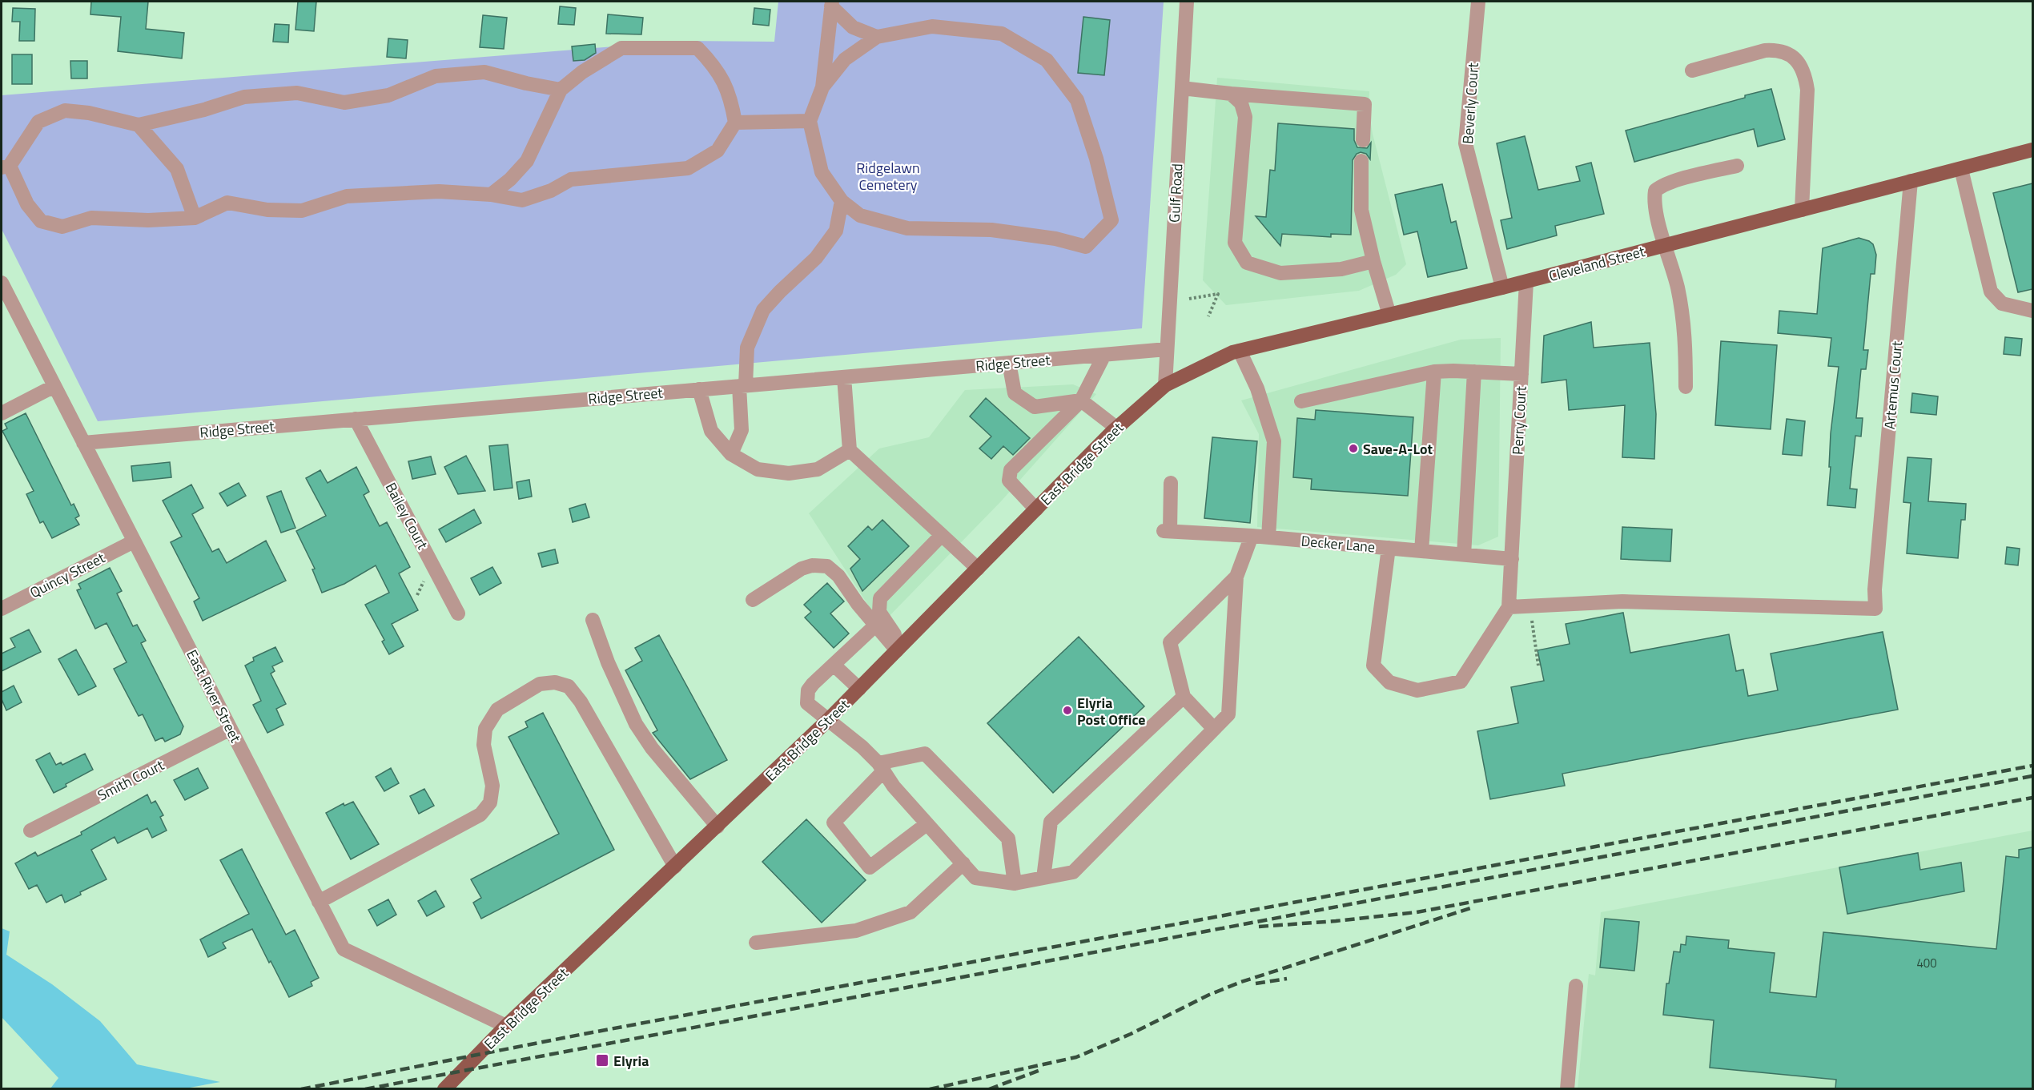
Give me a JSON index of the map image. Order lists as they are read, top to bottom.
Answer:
{
  "streets": {
    "main road": ["Cleveland Street", "East Bridge Street"],
    "street": [
      "Beverly Court",
      "Gulf Road",
      "Ridge Street",
      "Artemus Court",
      "Perry Court",
      "Bailey Court",
      "Decker Lane",
      "Quincy Street",
      "East River Street",
      "Smith Court"
    ]
  },
  "crossings": [
    ["Beverly Court", "Cleveland Street"],
    ["Gulf Road", "Cleveland Street"],
    ["Gulf Road", "Ridge Street"],
    ["Gulf Road", "East Bridge Street"],
    ["Cleveland Street", "Artemus Court"],
    ["Cleveland Street", "Perry Court"],
    ["Cleveland Street", "East Bridge Street"],
    ["Ridge Street", "Bailey Court"],
    ["Ridge Street", "East River Street"],
    ["Perry Court", "Decker Lane"],
    ["East Bridge Street", "East River Street"],
    ["Quincy Street", "East River Street"],
    ["East River Street", "Smith Court"]
  ],
  "parks": ["Ridgelawn Cemetery"],
  "places": {
    "other": ["Save-A-Lot", "Elyria Post Office"],
    "transit": ["Elyria"]
  },
  "house_numbers": ["400"]
}
